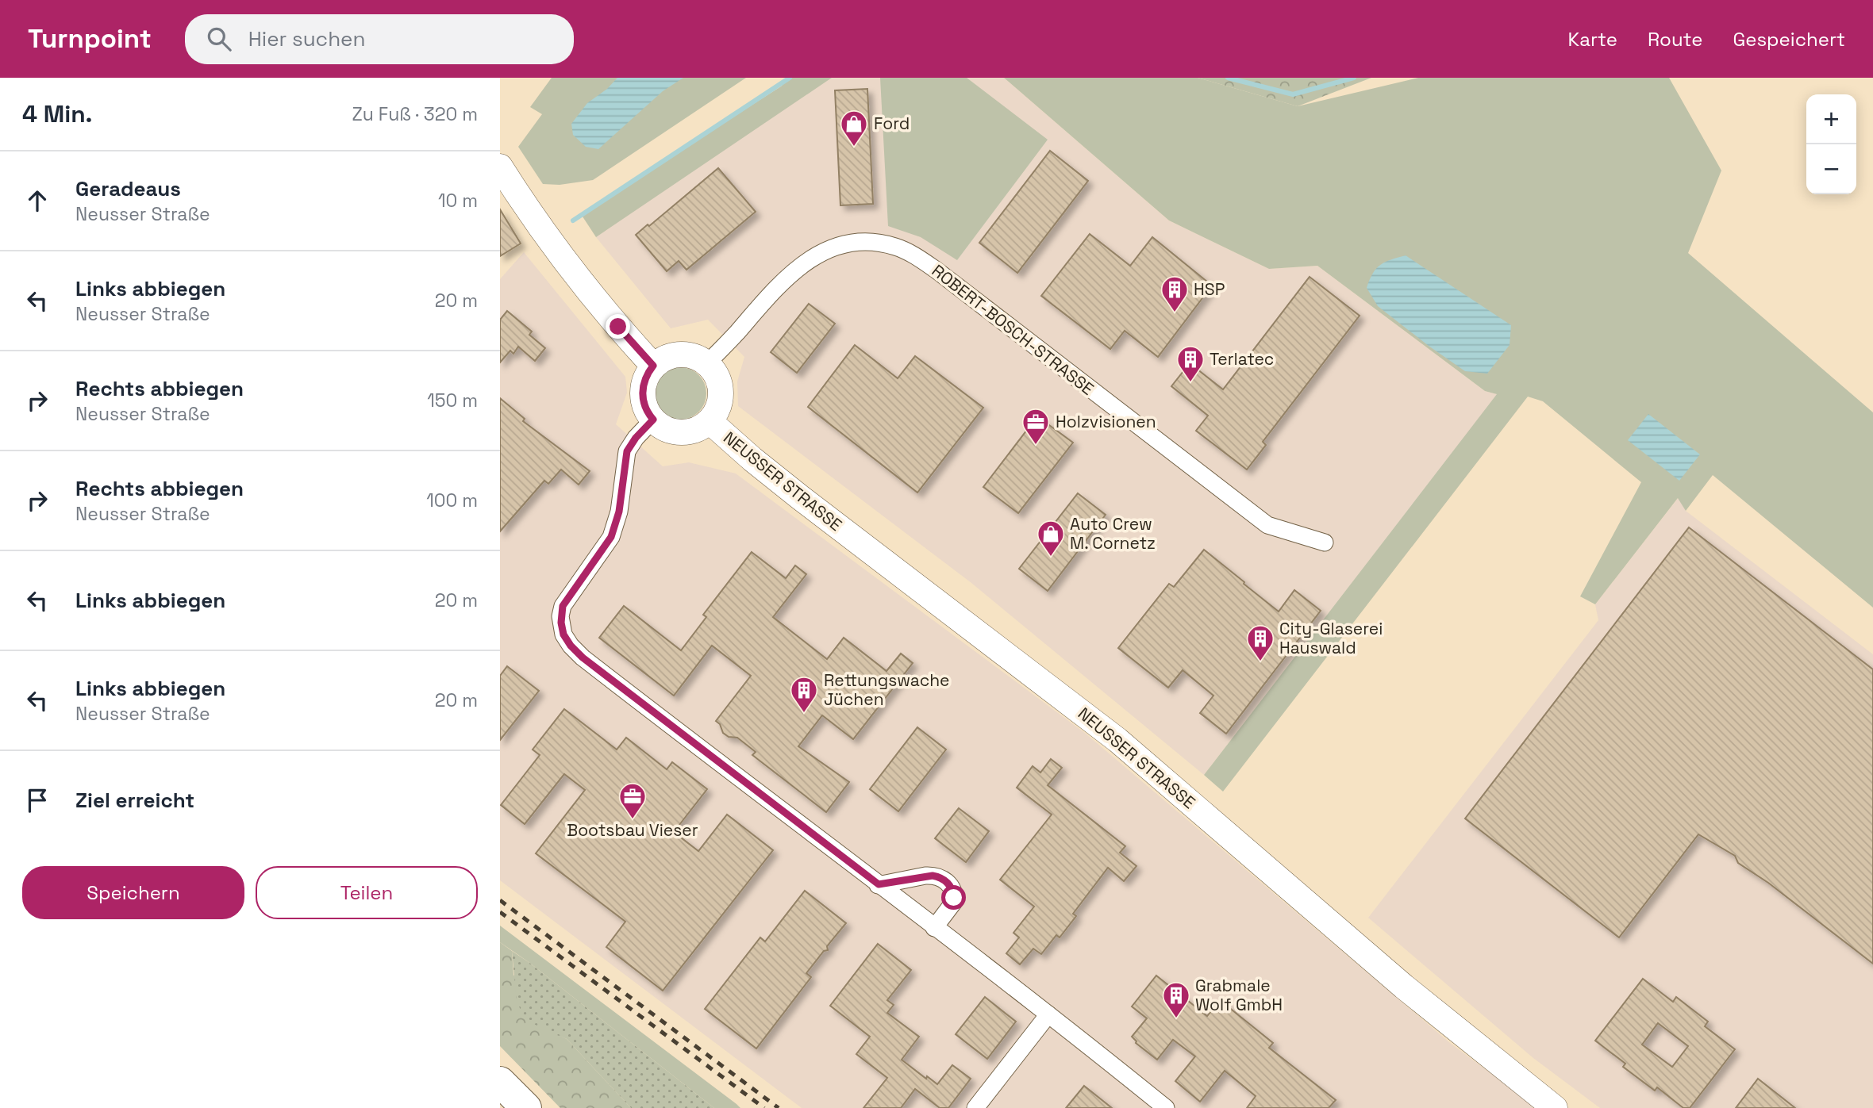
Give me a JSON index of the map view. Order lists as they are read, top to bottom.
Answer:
{
  "streets": {
    "main road": ["NEUSSER STRASSE"],
    "street": ["ROBERT-BOSCH-STRASSE"]
  },
  "crossings": [
    ["ROBERT-BOSCH-STRASSE", "NEUSSER STRASSE"]
  ],
  "places": {
    "shop": ["Ford", "Auto Crew M. Cornetz"],
    "building": [
      "HSP",
      "Terlatec",
      "City-Glaserei Hauswald",
      "Rettungswache Jüchen",
      "Grabmale Wolf GmbH"
    ],
    "office": ["Holzvisionen", "Bootsbau Vieser"]
  },
  "page": {
    "header": "Turnpoint",
    "search": "Hier suchen",
    "nav": ["Karte", "Route", "Gespeichert"],
    "heading": ["4 Min.", "Zu Fuß · 320 m"],
    "map_buttons": ["+", "−"],
    "list": [
      ["Geradeaus", "Neusser Straße", "10 m"],
      ["Links abbiegen", "Neusser Straße", "20 m"],
      ["Rechts abbiegen", "Neusser Straße", "150 m"],
      ["Rechts abbiegen", "Neusser Straße", "100 m"],
      ["Links abbiegen", "20 m"],
      ["Links abbiegen", "Neusser Straße", "20 m"],
      "Ziel erreicht"
    ],
    "buttons": ["Speichern", "Teilen"]
  }
}
